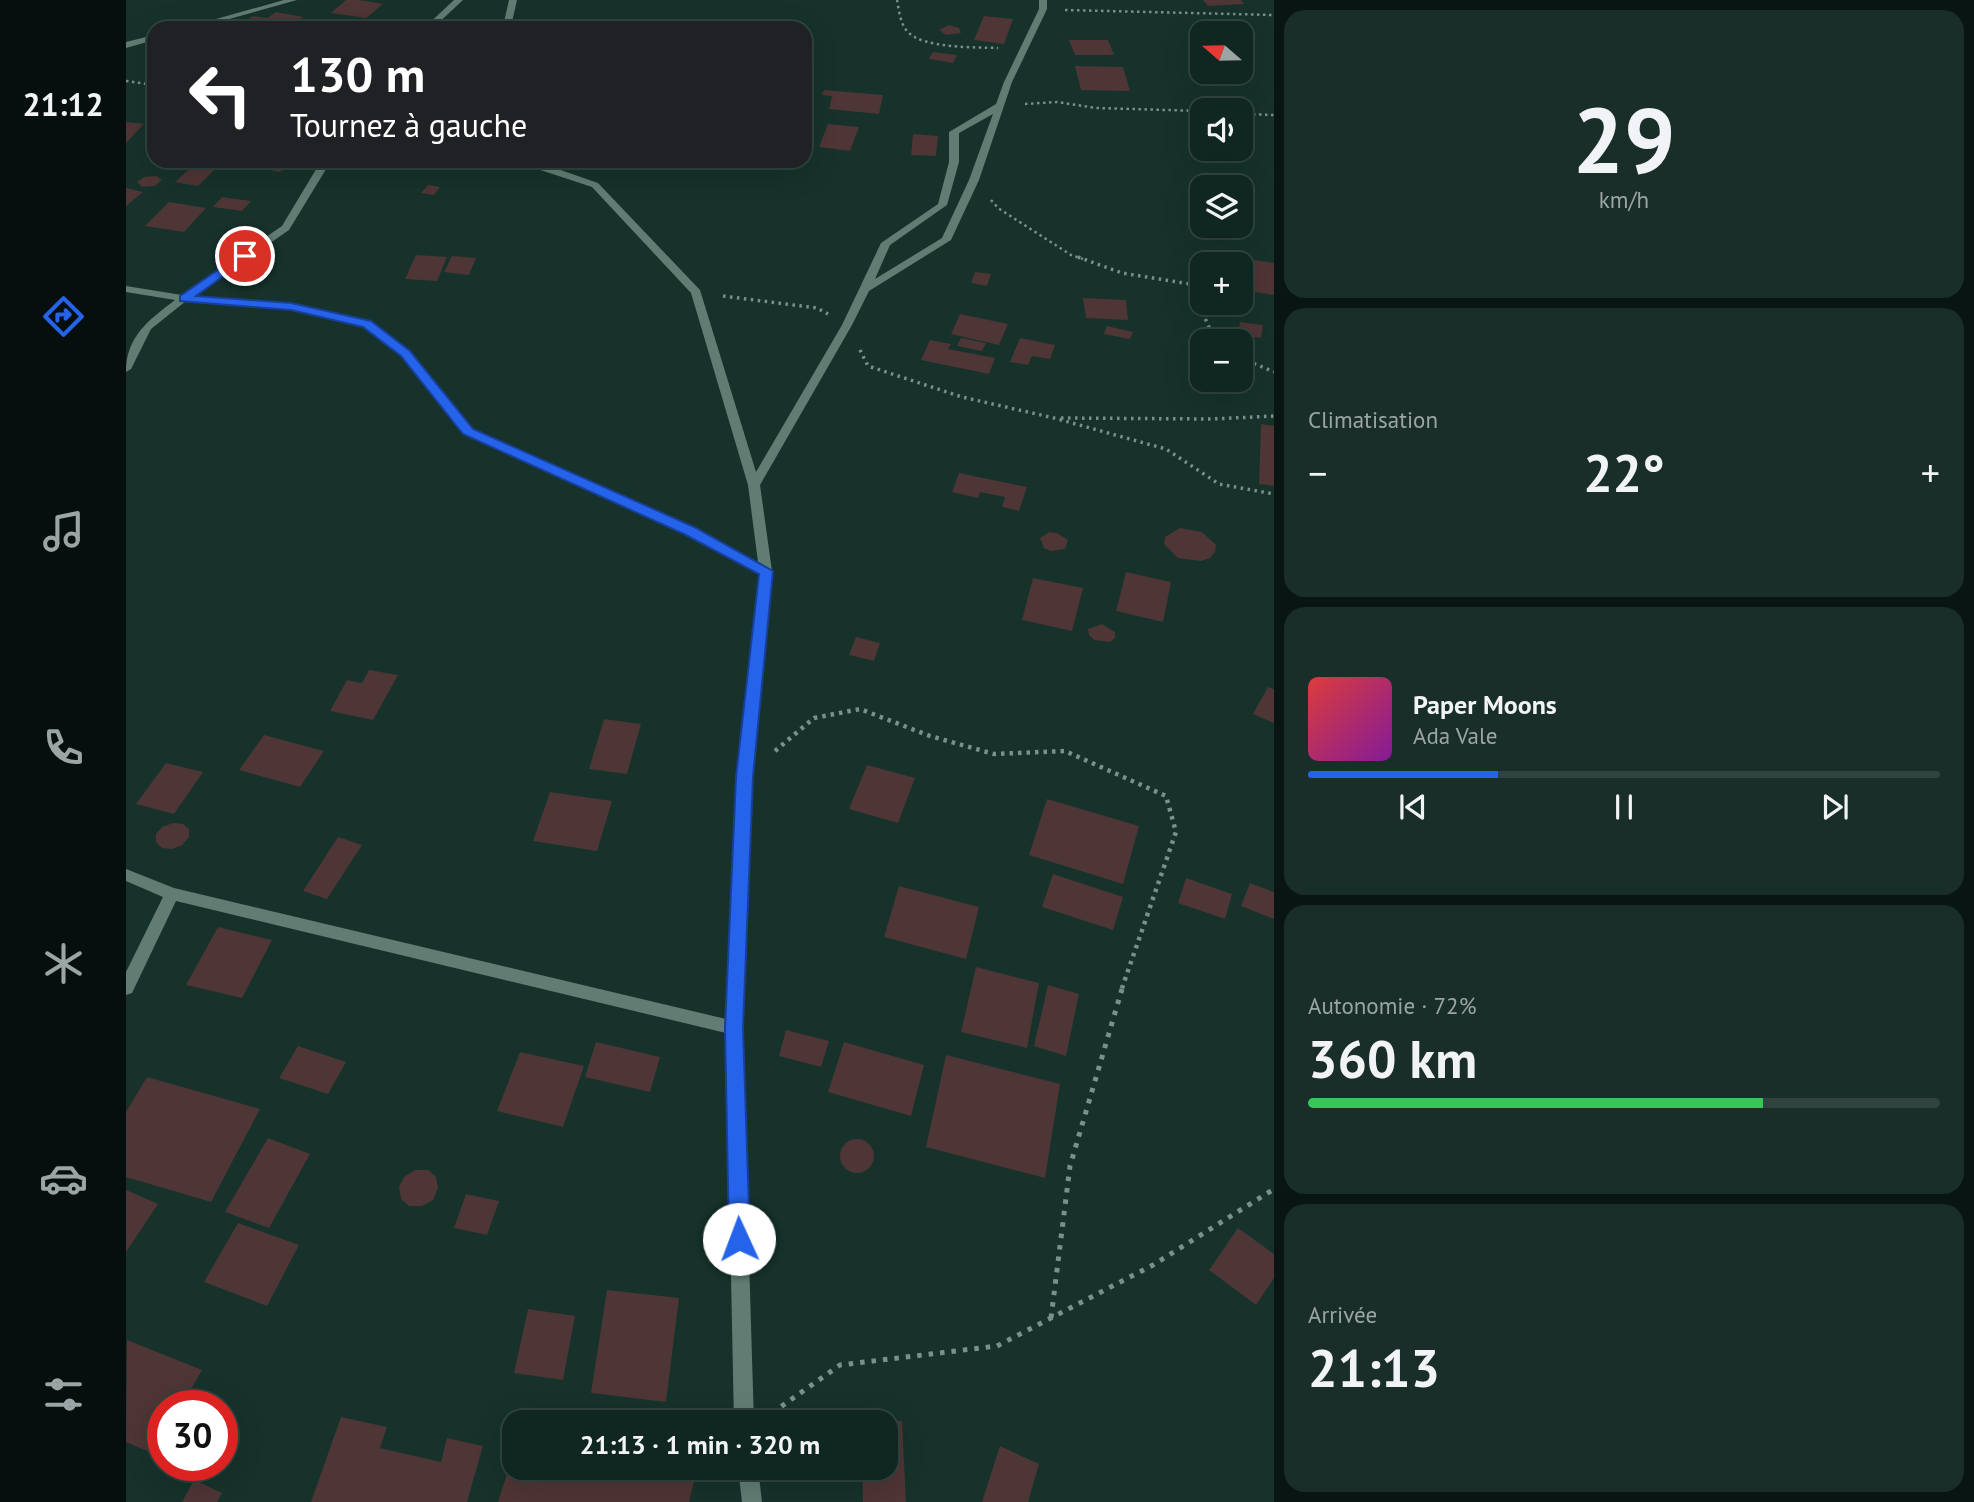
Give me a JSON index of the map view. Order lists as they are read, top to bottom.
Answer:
{
  "north": "left",
  "page": {
    "tabs": "21:12",
    "tile": [
      ["29", "km/h"],
      "Climatisation",
      ["Autonomie · 72%", "360 km"],
      ["Arrivée", "21:13"]
    ],
    "map_buttons": ["+", "−"],
    "turn": ["130 m", "Tournez à gauche"],
    "heat": ["−", "22°", "+"],
    "song": ["Paper Moons", "Ada Vale"],
    "limit": "30",
    "trip": "21:13 · 1 min · 320 m"
  }
}
